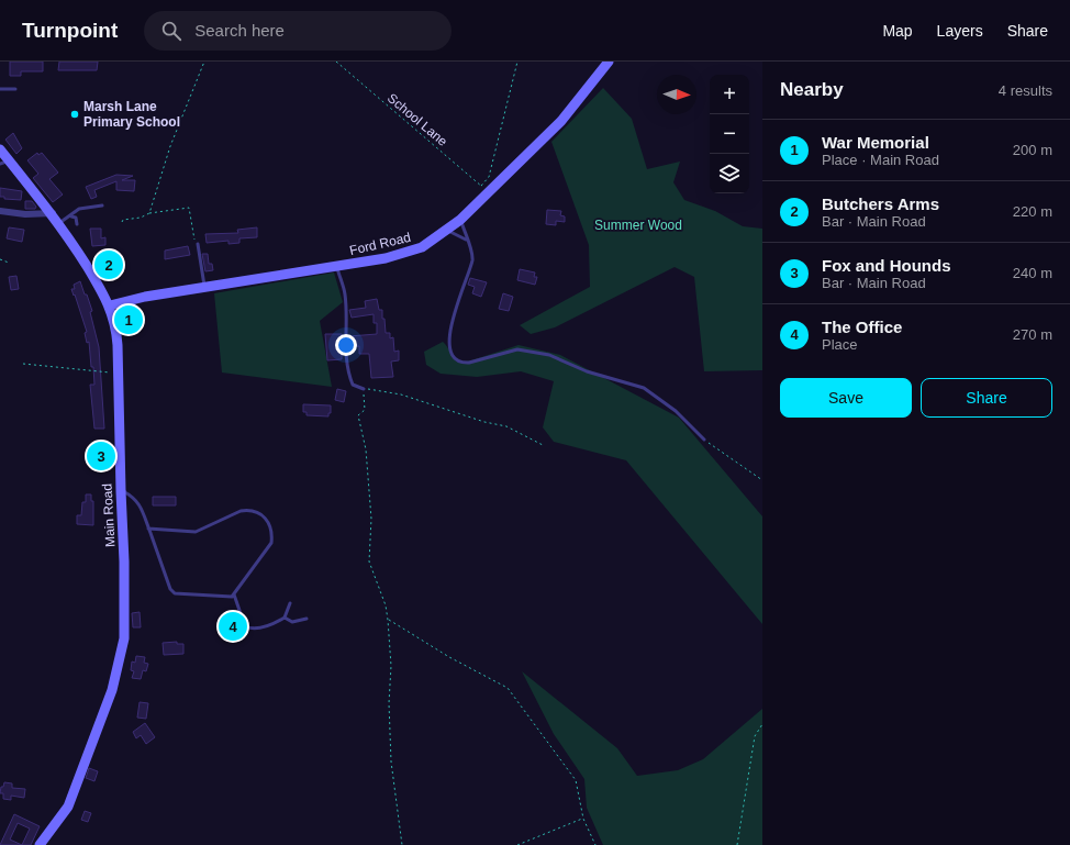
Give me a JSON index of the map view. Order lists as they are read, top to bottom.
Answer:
{
  "streets": {
    "main road": ["Ford Road", "Main Road"],
    "path": ["School Lane"]
  },
  "crossings": [
    ["School Lane", "Ford Road"],
    ["Ford Road", "Main Road"]
  ],
  "parks": ["Summer Wood"],
  "places": ["Marsh Lane Primary School"],
  "north": "right",
  "page": {
    "header": "Turnpoint",
    "search": "Search here",
    "nav": ["Map", "Layers", "Share"],
    "heading": ["Nearby", "4 results"],
    "map_buttons": ["+", "−"],
    "list": [
      {
        "mark": "1",
        "name": "War Memorial",
        "note": "Place · Main Road",
        "value": "200 m"
      },
      {
        "mark": "2",
        "name": "Butchers Arms",
        "note": "Bar · Main Road",
        "value": "220 m"
      },
      {
        "mark": "3",
        "name": "Fox and Hounds",
        "note": "Bar · Main Road",
        "value": "240 m"
      },
      {
        "mark": "4",
        "name": "The Office",
        "note": "Place",
        "value": "270 m"
      }
    ],
    "pins": [
      "2",
      "1",
      "3",
      "4"
    ],
    "buttons": ["Save", "Share"]
  }
}
